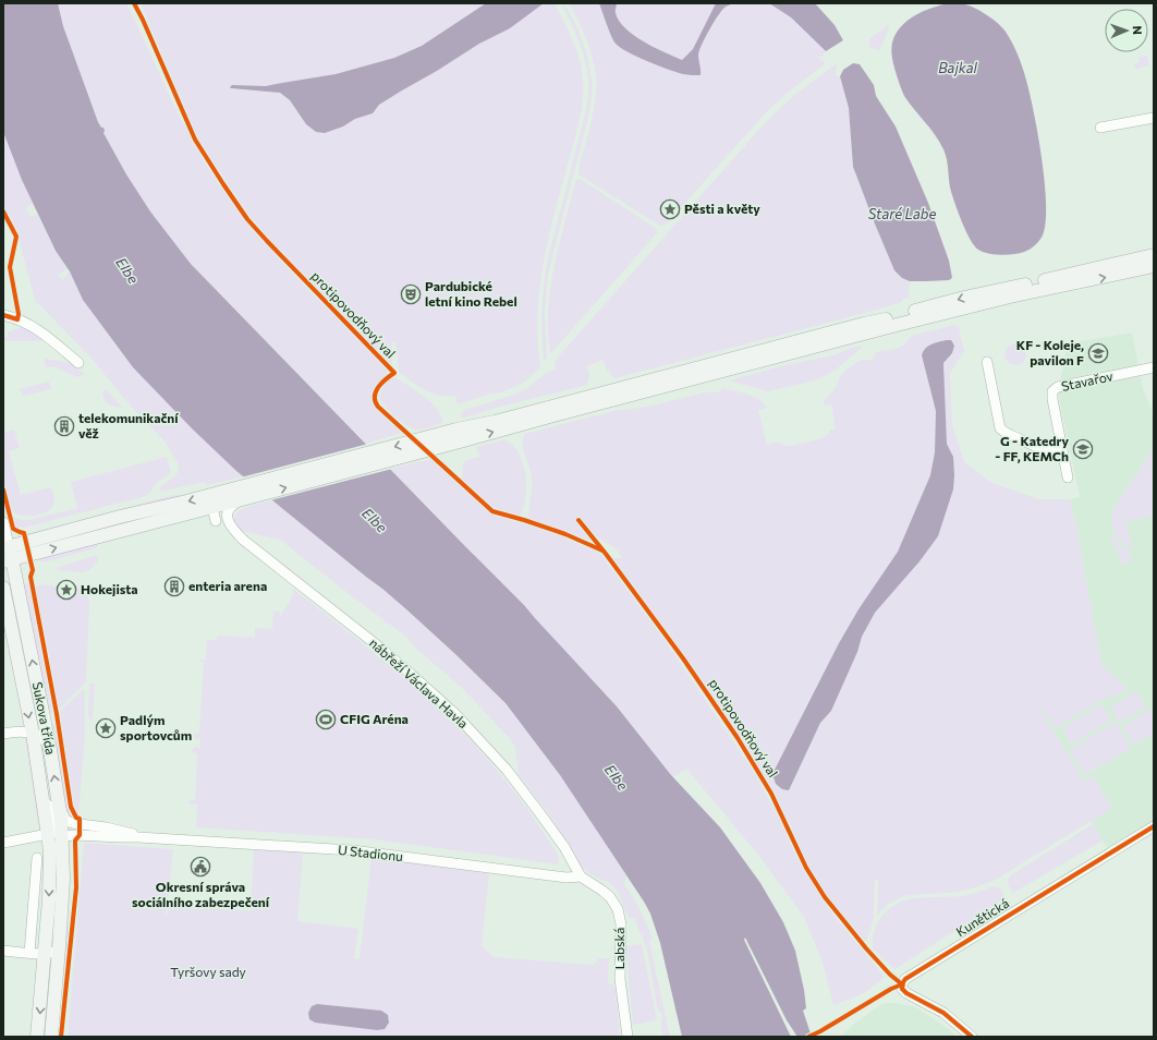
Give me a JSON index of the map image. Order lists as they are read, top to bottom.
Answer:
{
  "streets": {
    "main road": ["Sukova třída"],
    "street": [
      "Stavařov",
      "nábřeží Václava Havla",
      "U Stadionu",
      "Kunětická",
      "Labská"
    ],
    "cycle path": ["protipovodňový val"]
  },
  "crossings": [
    ["nábřeží Václava Havla", "U Stadionu"],
    ["nábřeží Václava Havla", "Labská"],
    ["Sukova třída", "U Stadionu"],
    ["U Stadionu", "Labská"]
  ],
  "water": ["Bajkal", "Staré Labe", "Elbe"],
  "parks": ["Tyršovy sady"],
  "places": {
    "place": ["Pěsti a květy", "Hokejista", "Padlým sportovcům"],
    "theatre": ["Pardubické letní kino Rebel"],
    "school or university": ["KF - Koleje, pavilon F", "G - Katedry - FF, KEMCh"],
    "building": ["telekomunikační věž", "enteria arena"],
    "sports": ["CFIG Aréna"],
    "public building": ["Okresní správa sociálního zabezpečení"]
  },
  "north": "right"
}
